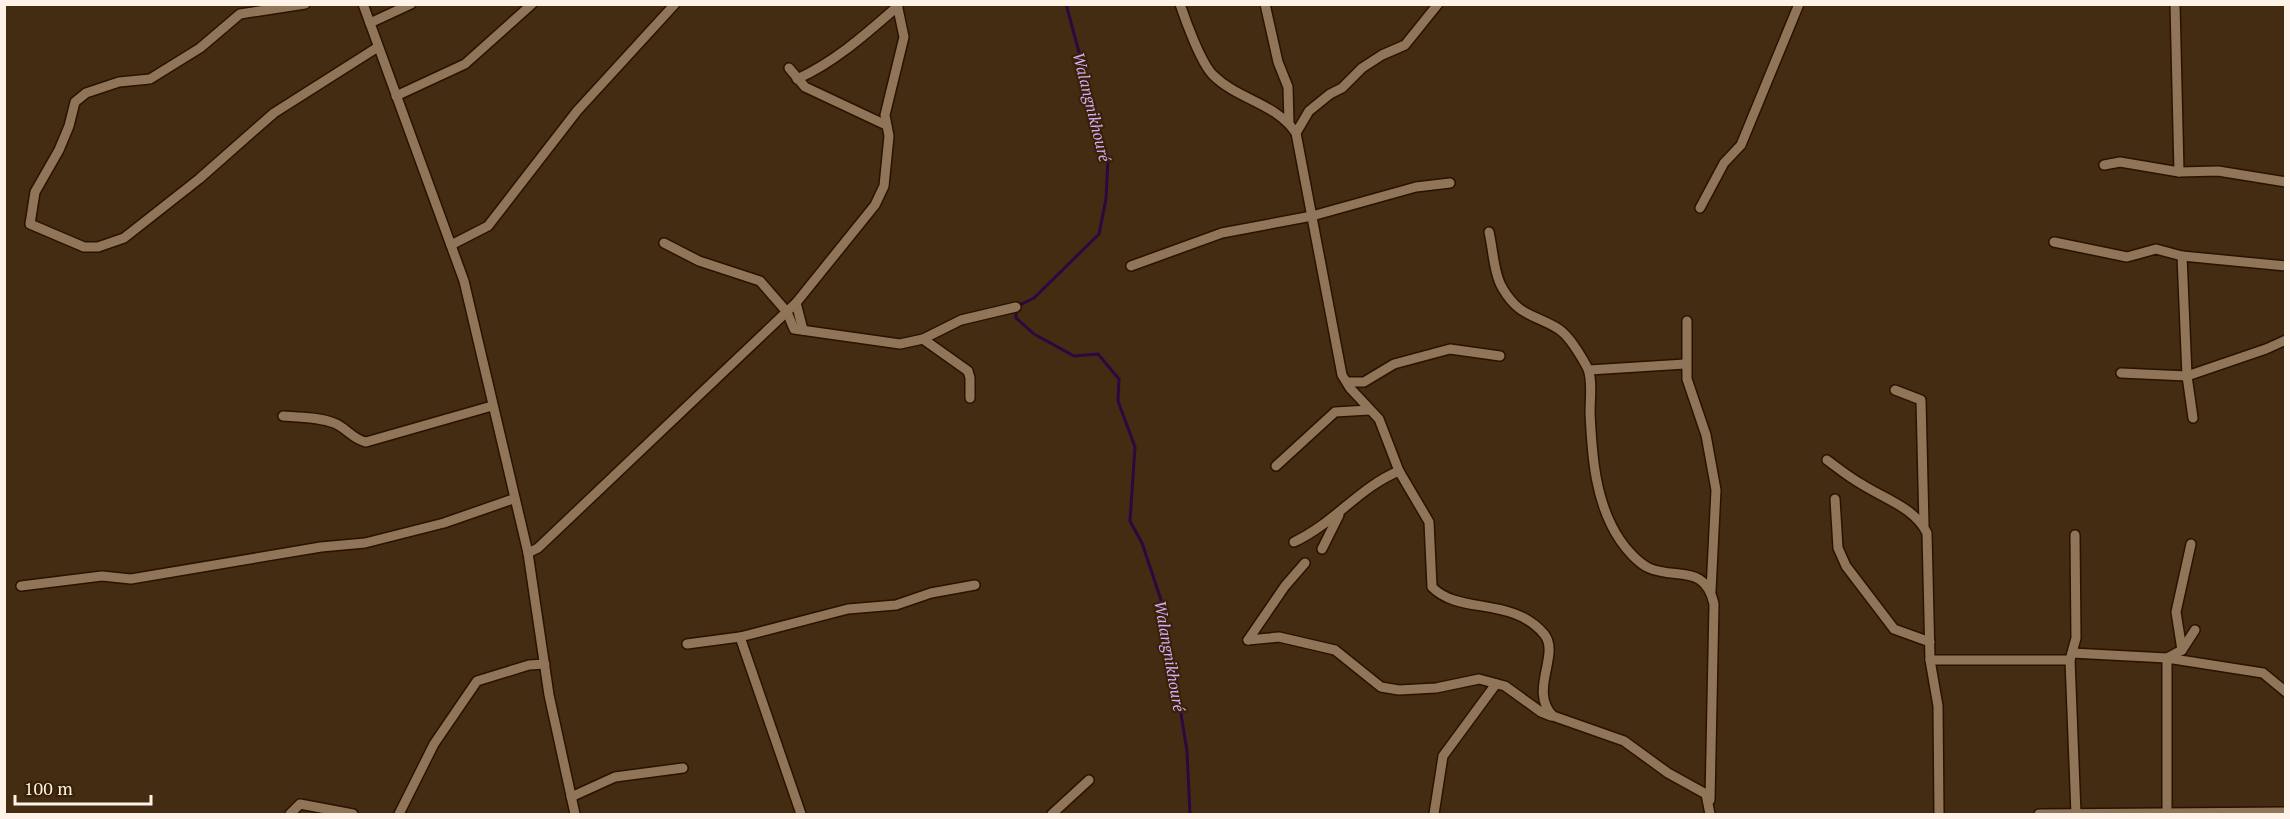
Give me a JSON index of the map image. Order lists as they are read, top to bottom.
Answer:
{
  "water": ["Walangnikhouré"],
  "scale_bar": "100 m"
}
